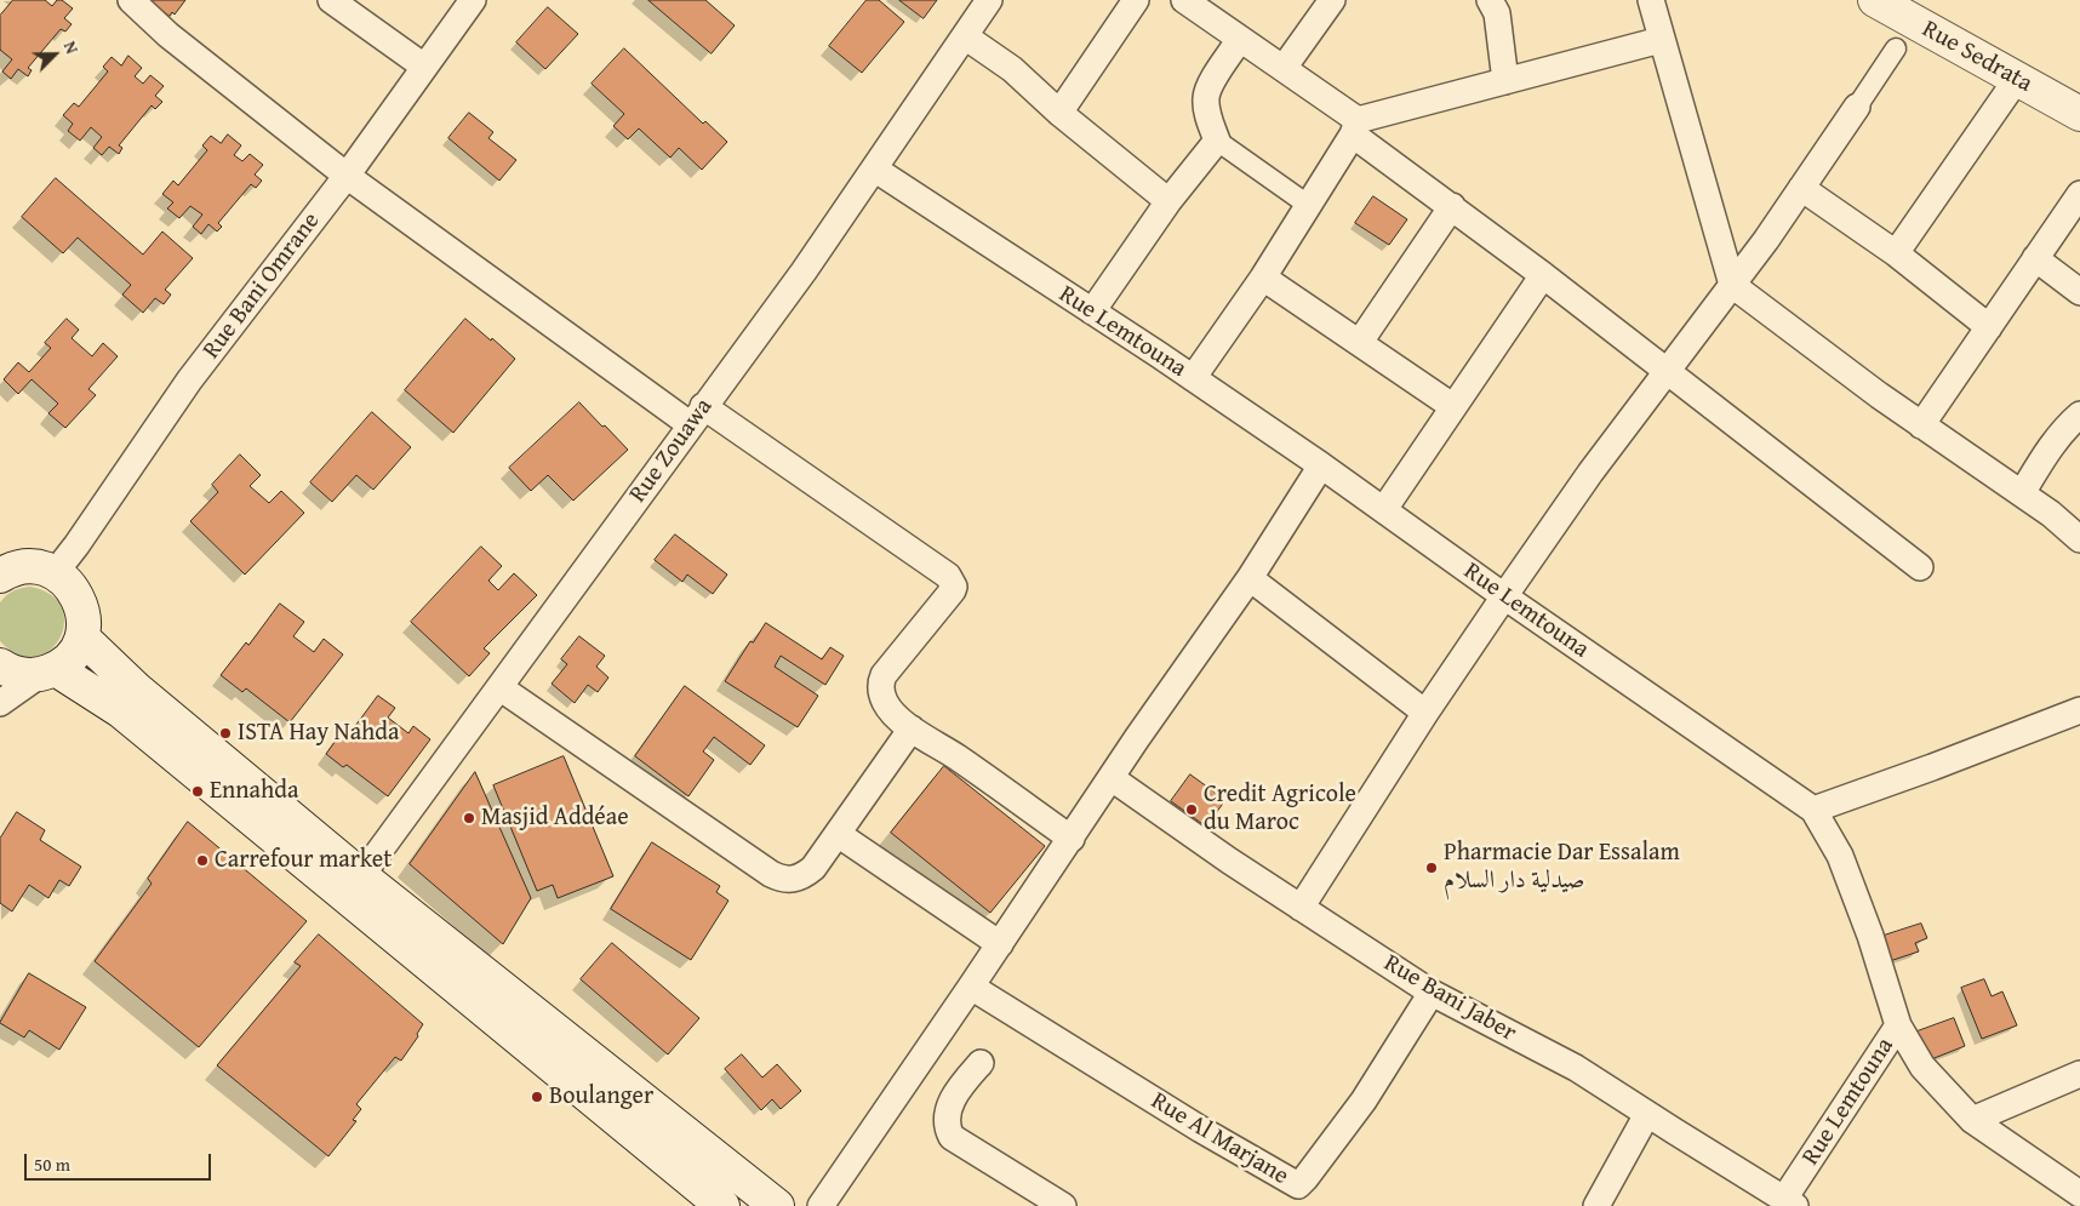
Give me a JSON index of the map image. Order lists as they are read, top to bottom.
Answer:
{
  "streets": {
    "main road": ["Rue Sedrata"],
    "street": [
      "Rue Bani Omrane",
      "Rue Lemtouna",
      "Rue Zouawa",
      "Rue Bani Jaber",
      "Rue Al Marjane"
    ]
  },
  "crossings": [
    ["Rue Lemtouna", "Rue Zouawa"],
    ["Rue Lemtouna", "Rue Bani Jaber"],
    ["Rue Bani Jaber", "Rue Al Marjane"]
  ],
  "places": [
    "ISTA Hay Nahda",
    "Ennahda",
    "Credit Agricole du Maroc",
    "Masjid Addéae",
    "Carrefour market",
    "Pharmacie Dar Essalam صيدلية دار السلام",
    "Boulanger"
  ],
  "scale_bar": "50 m",
  "north": "top right"
}
